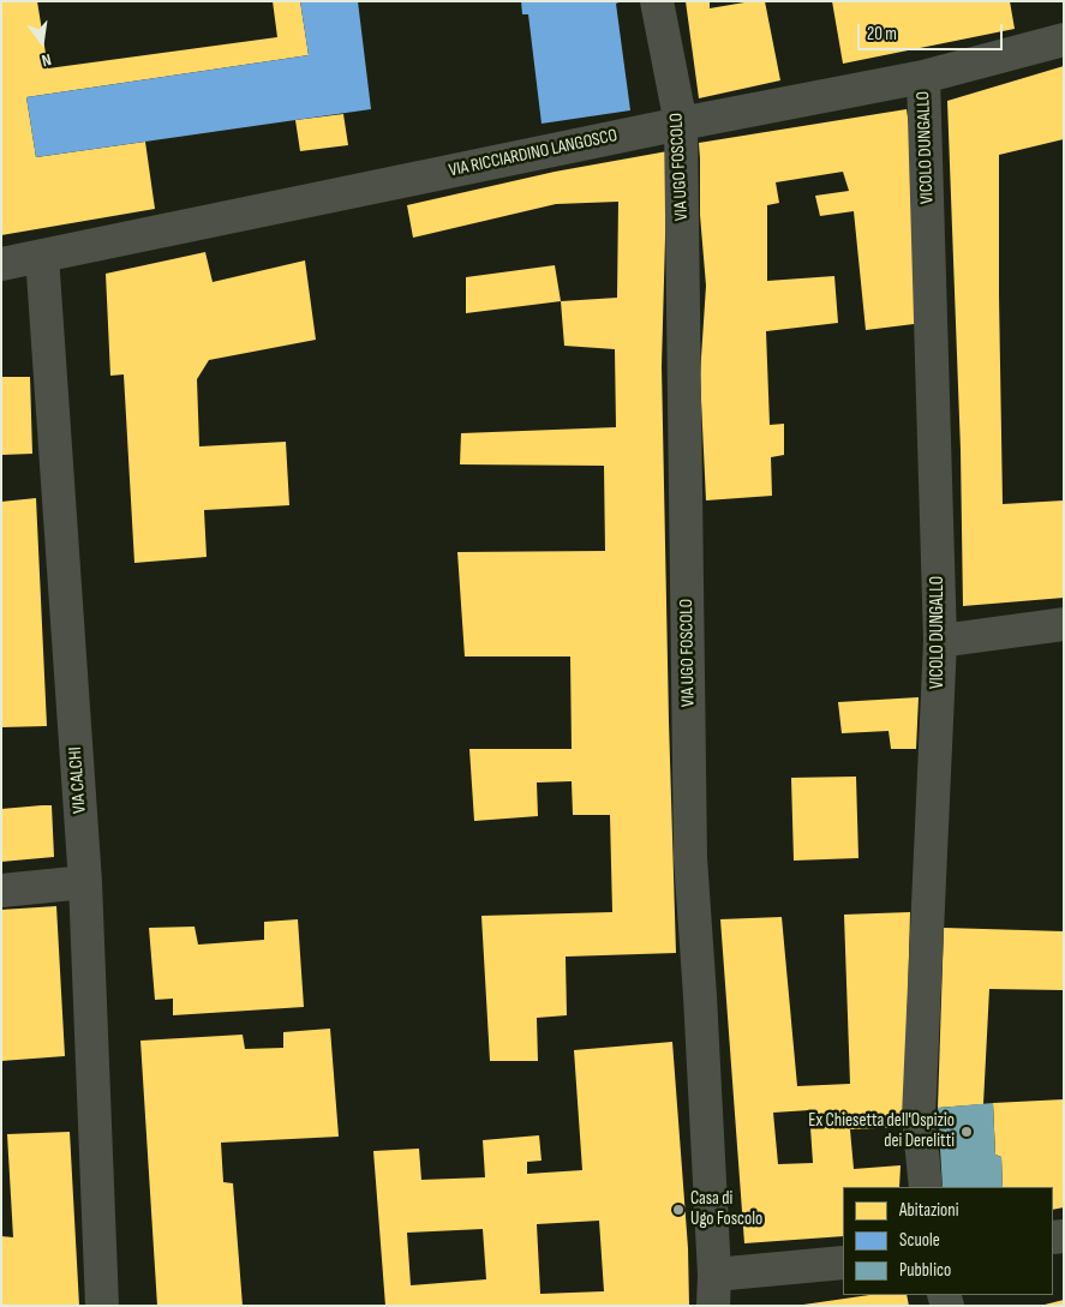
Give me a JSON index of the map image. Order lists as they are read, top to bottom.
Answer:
{
  "streets": {
    "street": [
      "VICOLO DUNGALLO",
      "VIA RICCIARDINO LANGOSCO",
      "VIA UGO FOSCOLO",
      "VIA CALCHI"
    ]
  },
  "crossings": [
    ["VICOLO DUNGALLO", "VIA RICCIARDINO LANGOSCO"],
    ["VIA RICCIARDINO LANGOSCO", "VIA UGO FOSCOLO"],
    ["VIA RICCIARDINO LANGOSCO", "VIA CALCHI"]
  ],
  "places": ["Ex Chiesetta dell'Ospizio dei Derelitti", "Casa di Ugo Foscolo"],
  "legend": ["Abitazioni", "Scuole", "Pubblico"],
  "scale_bar": "20 m",
  "north": "bottom"
}
